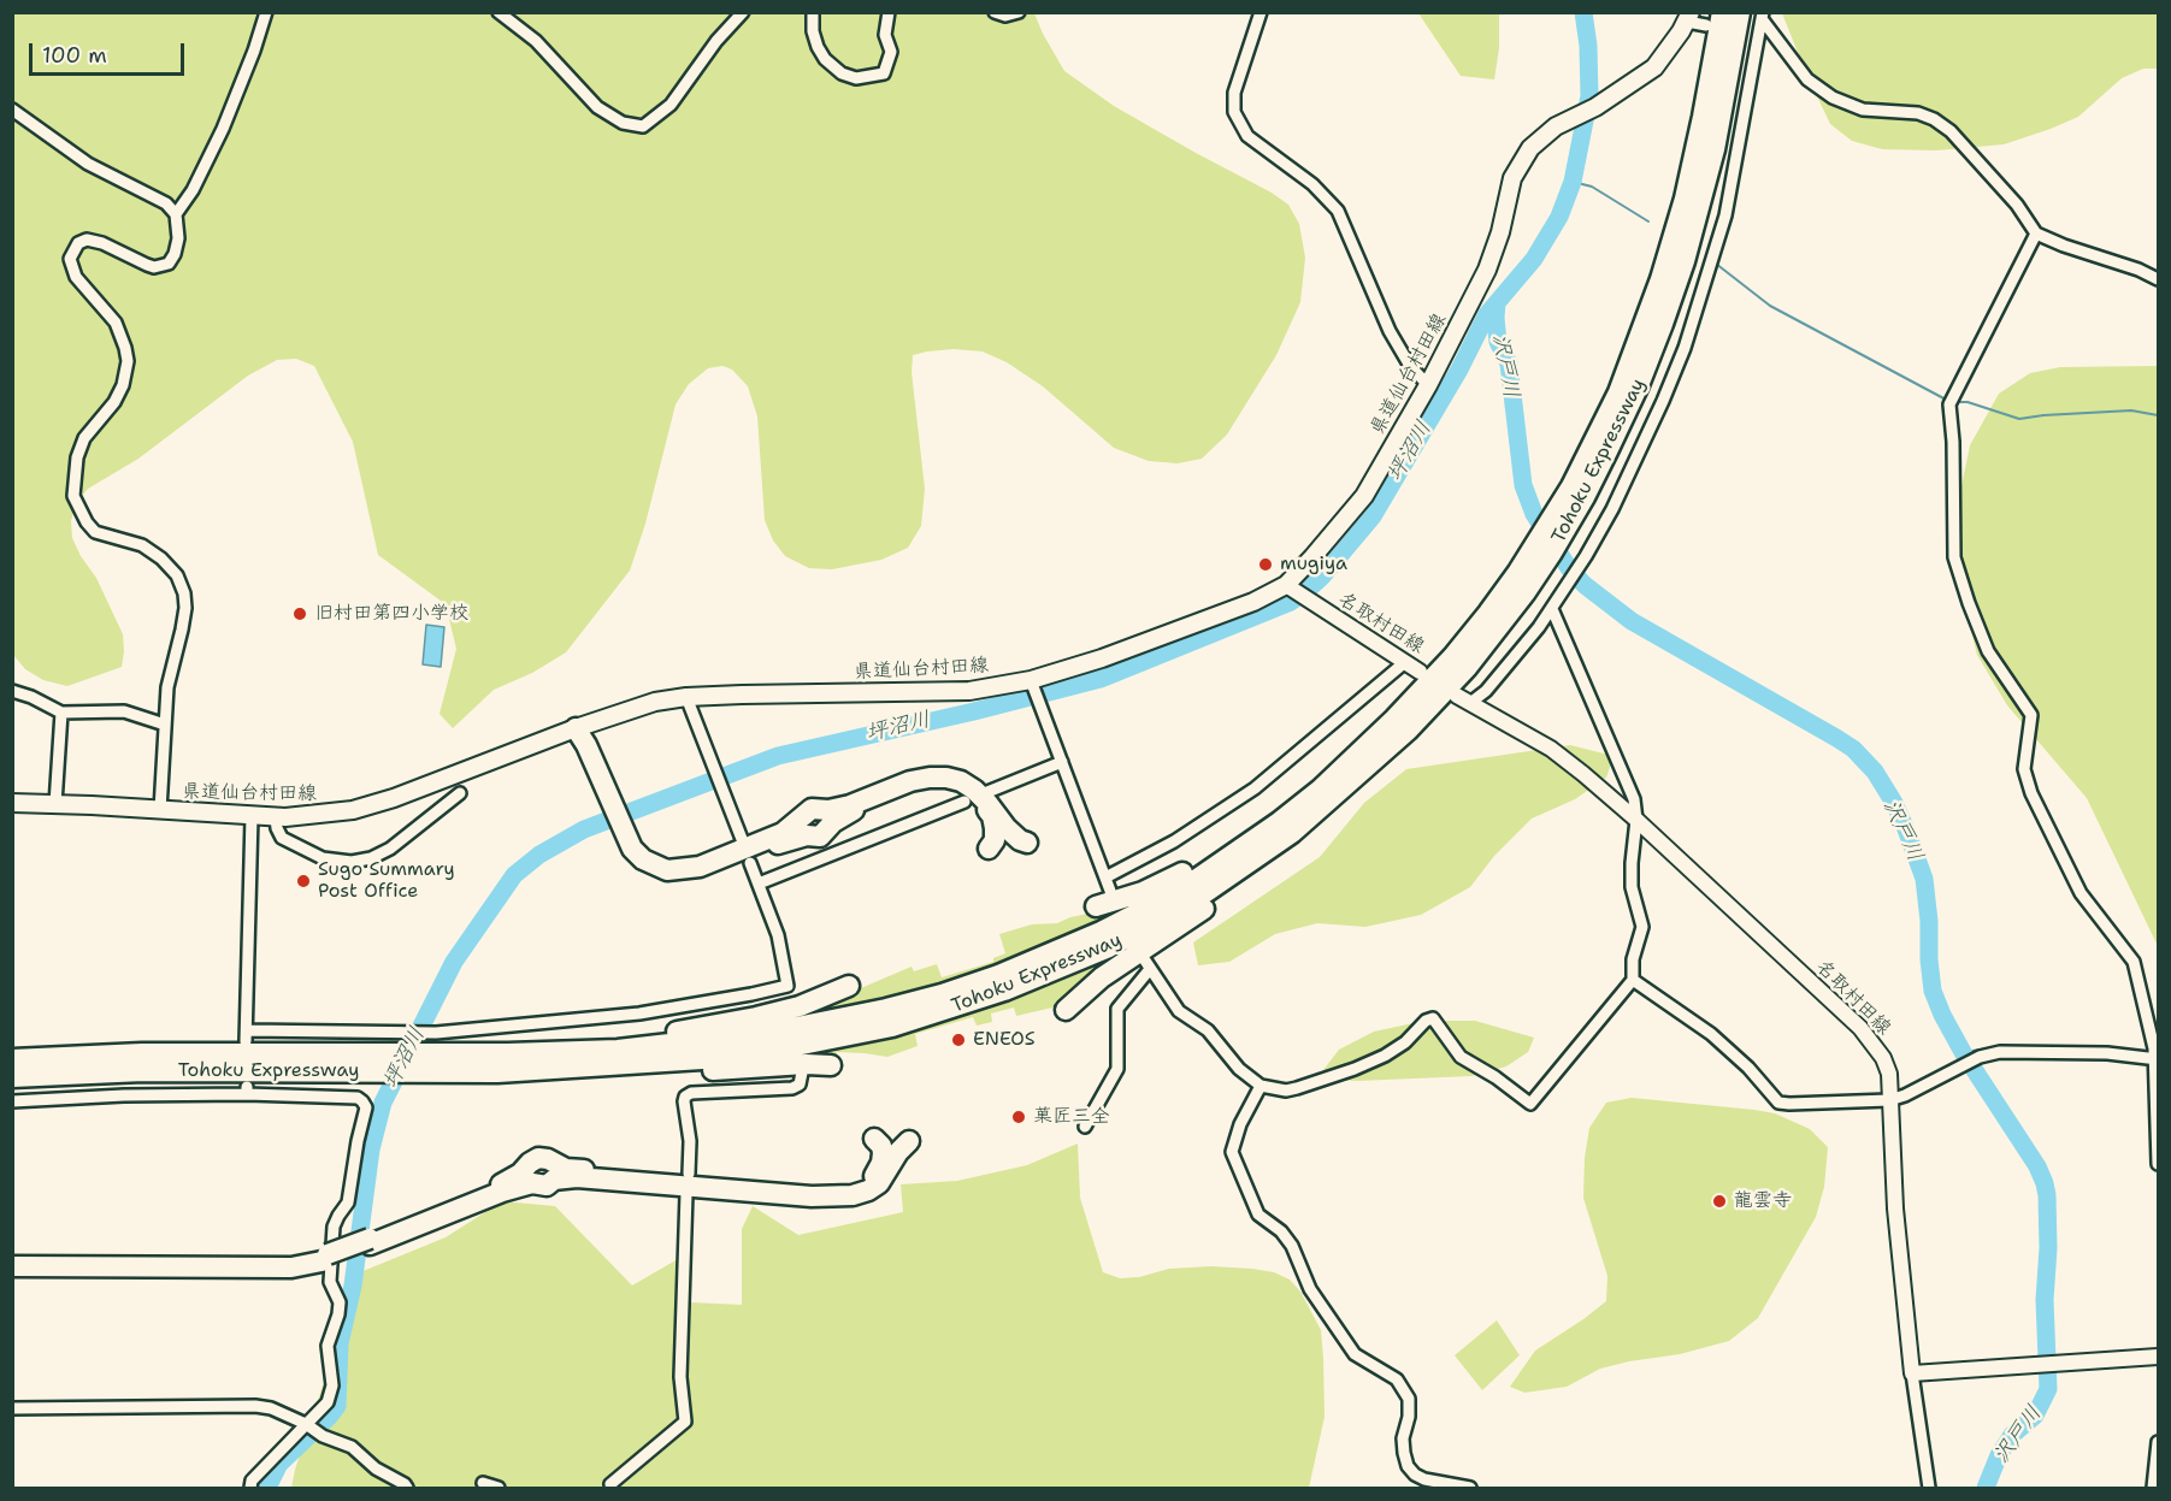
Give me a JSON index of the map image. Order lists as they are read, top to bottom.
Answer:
{
  "streets": {
    "highway": ["Tohoku Expressway"],
    "main road": ["県道仙台村田線", "名取村田線"]
  },
  "crossings": [
    ["県道仙台村田線", "名取村田線"]
  ],
  "water": ["沢戸川", "坪沼川"],
  "places": [
    "mugiya",
    "旧村田第四小学校",
    "Sugo Summary Post Office",
    "ENEOS",
    "菓匠三全",
    "龍雲寺"
  ],
  "scale_bar": "100 m"
}
